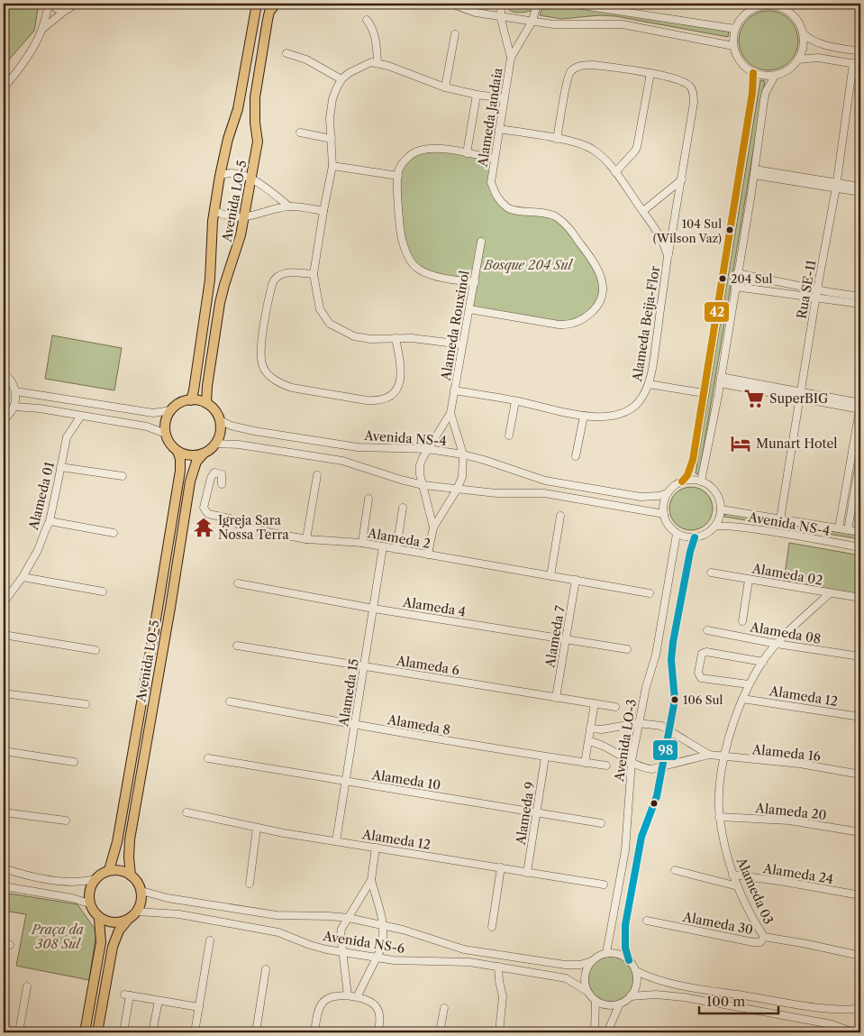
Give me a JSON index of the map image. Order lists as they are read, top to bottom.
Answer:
{
  "streets": {
    "main road": ["Avenida LO-5"],
    "street": [
      "Alameda Jandaia",
      "Rua SE-11",
      "Alameda Beija-Flor",
      "Alameda Rouxinol",
      "Avenida NS-4",
      "Alameda 01",
      "Alameda 2",
      "Alameda 02",
      "Alameda 4",
      "Alameda 08",
      "Alameda 7",
      "Alameda 6",
      "Alameda 15",
      "Alameda 12",
      "Alameda 8",
      "Avenida LO-3",
      "Alameda 16",
      "Alameda 10",
      "Alameda 20",
      "Alameda 9",
      "Alameda 24",
      "Alameda 03",
      "Alameda 30",
      "Avenida NS-6"
    ]
  },
  "crossings": [
    ["Alameda Jandaia", "Alameda Beija-Flor"],
    ["Alameda Jandaia", "Alameda Rouxinol"],
    ["Avenida LO-5", "Avenida NS-4"],
    ["Avenida LO-5", "Avenida NS-6"],
    ["Rua SE-11", "Avenida NS-4"],
    ["Alameda Beija-Flor", "Alameda Rouxinol"],
    ["Avenida NS-4", "Avenida LO-3"],
    ["Alameda 2", "Alameda 7"],
    ["Alameda 2", "Alameda 15"],
    ["Alameda 02", "Alameda 03"],
    ["Alameda 4", "Alameda 7"],
    ["Alameda 4", "Alameda 15"],
    ["Alameda 08", "Alameda 03"],
    ["Alameda 7", "Alameda 6"],
    ["Alameda 6", "Alameda 15"],
    ["Alameda 15", "Alameda 12"],
    ["Alameda 15", "Alameda 8"],
    ["Alameda 15", "Alameda 10"],
    ["Alameda 12", "Alameda 9"],
    ["Alameda 12", "Alameda 03"],
    ["Alameda 8", "Alameda 9"],
    ["Avenida LO-3", "Alameda 16"],
    ["Avenida LO-3", "Avenida NS-6"],
    ["Alameda 16", "Alameda 03"],
    ["Alameda 10", "Alameda 9"],
    ["Alameda 20", "Alameda 03"],
    ["Alameda 24", "Alameda 03"],
    ["Alameda 03", "Alameda 30"]
  ],
  "parks": ["Bosque 204 Sul", "Praça da 308 Sul"],
  "places": {
    "other": ["104 Sul (Wilson Vaz)", "204 Sul", "106 Sul"],
    "supermarket": ["SuperBIG"],
    "hotel": ["Munart Hotel"],
    "temple": ["Igreja Sara Nossa Terra"]
  },
  "lines": ["transit line 42", "transit line 98"],
  "scale_bar": "100 m"
}
